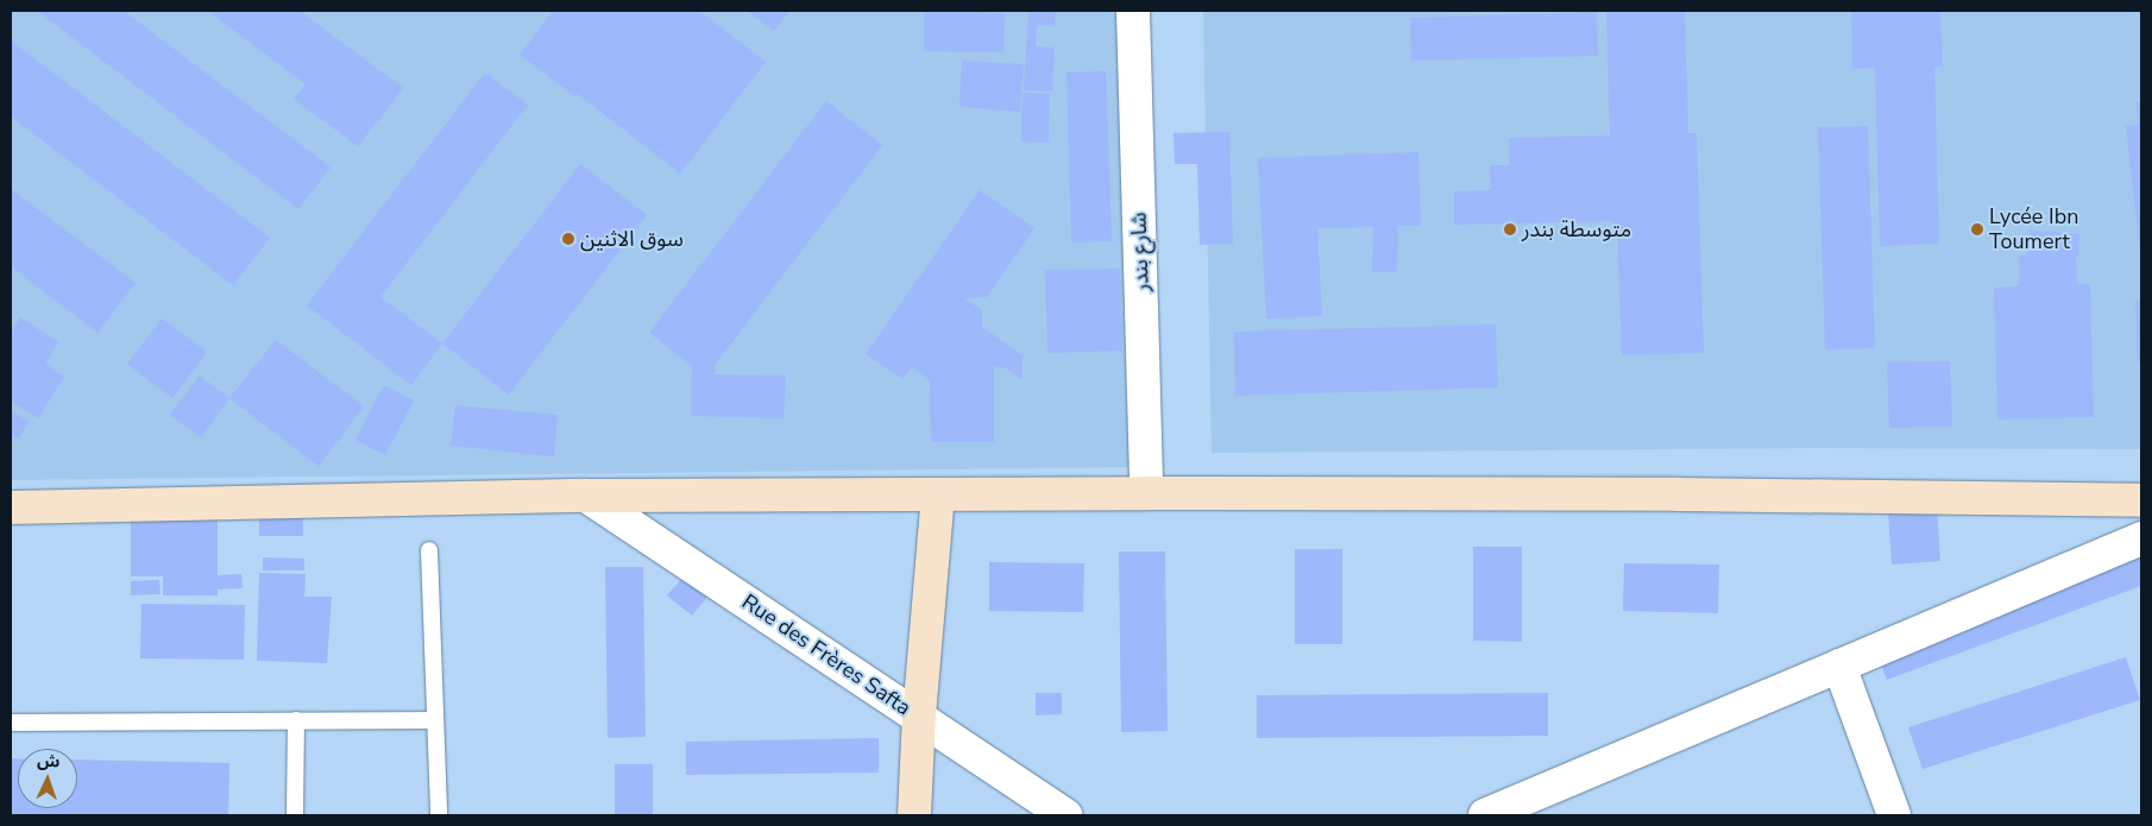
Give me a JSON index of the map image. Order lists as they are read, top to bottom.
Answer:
{
  "streets": {
    "street": ["شارع بندر", "Rue des Frères Safta"]
  },
  "places": ["متوسطة بندر", "Lycée Ibn Toumert", "ﺳﻮق اﻻﺛﻨﻴﻦ"],
  "north": "top"
}
